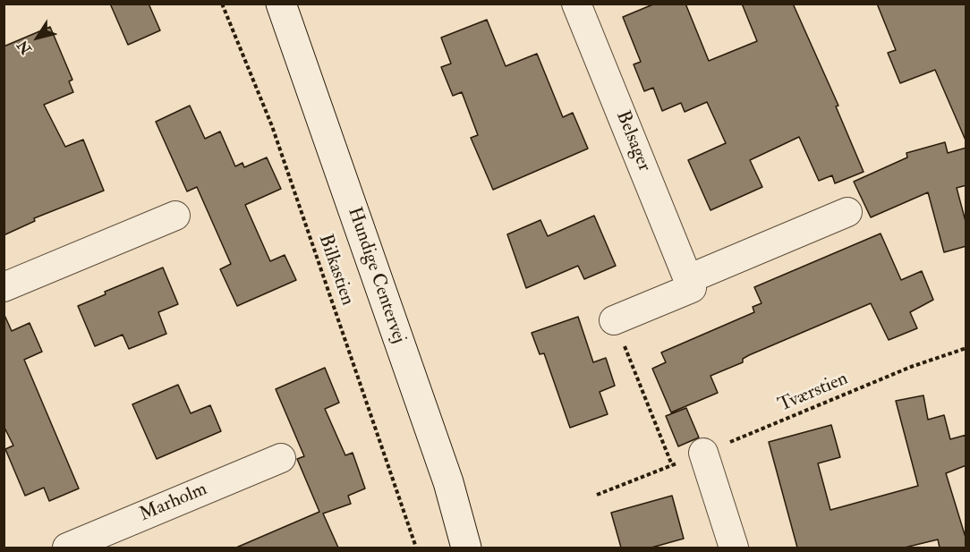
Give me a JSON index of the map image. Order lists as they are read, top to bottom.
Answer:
{
  "streets": {
    "street": ["Belsager", "Hundige Centervej", "Marholm"],
    "path": ["Bilkastien", "Tværstien"]
  },
  "north": "bottom left"
}
